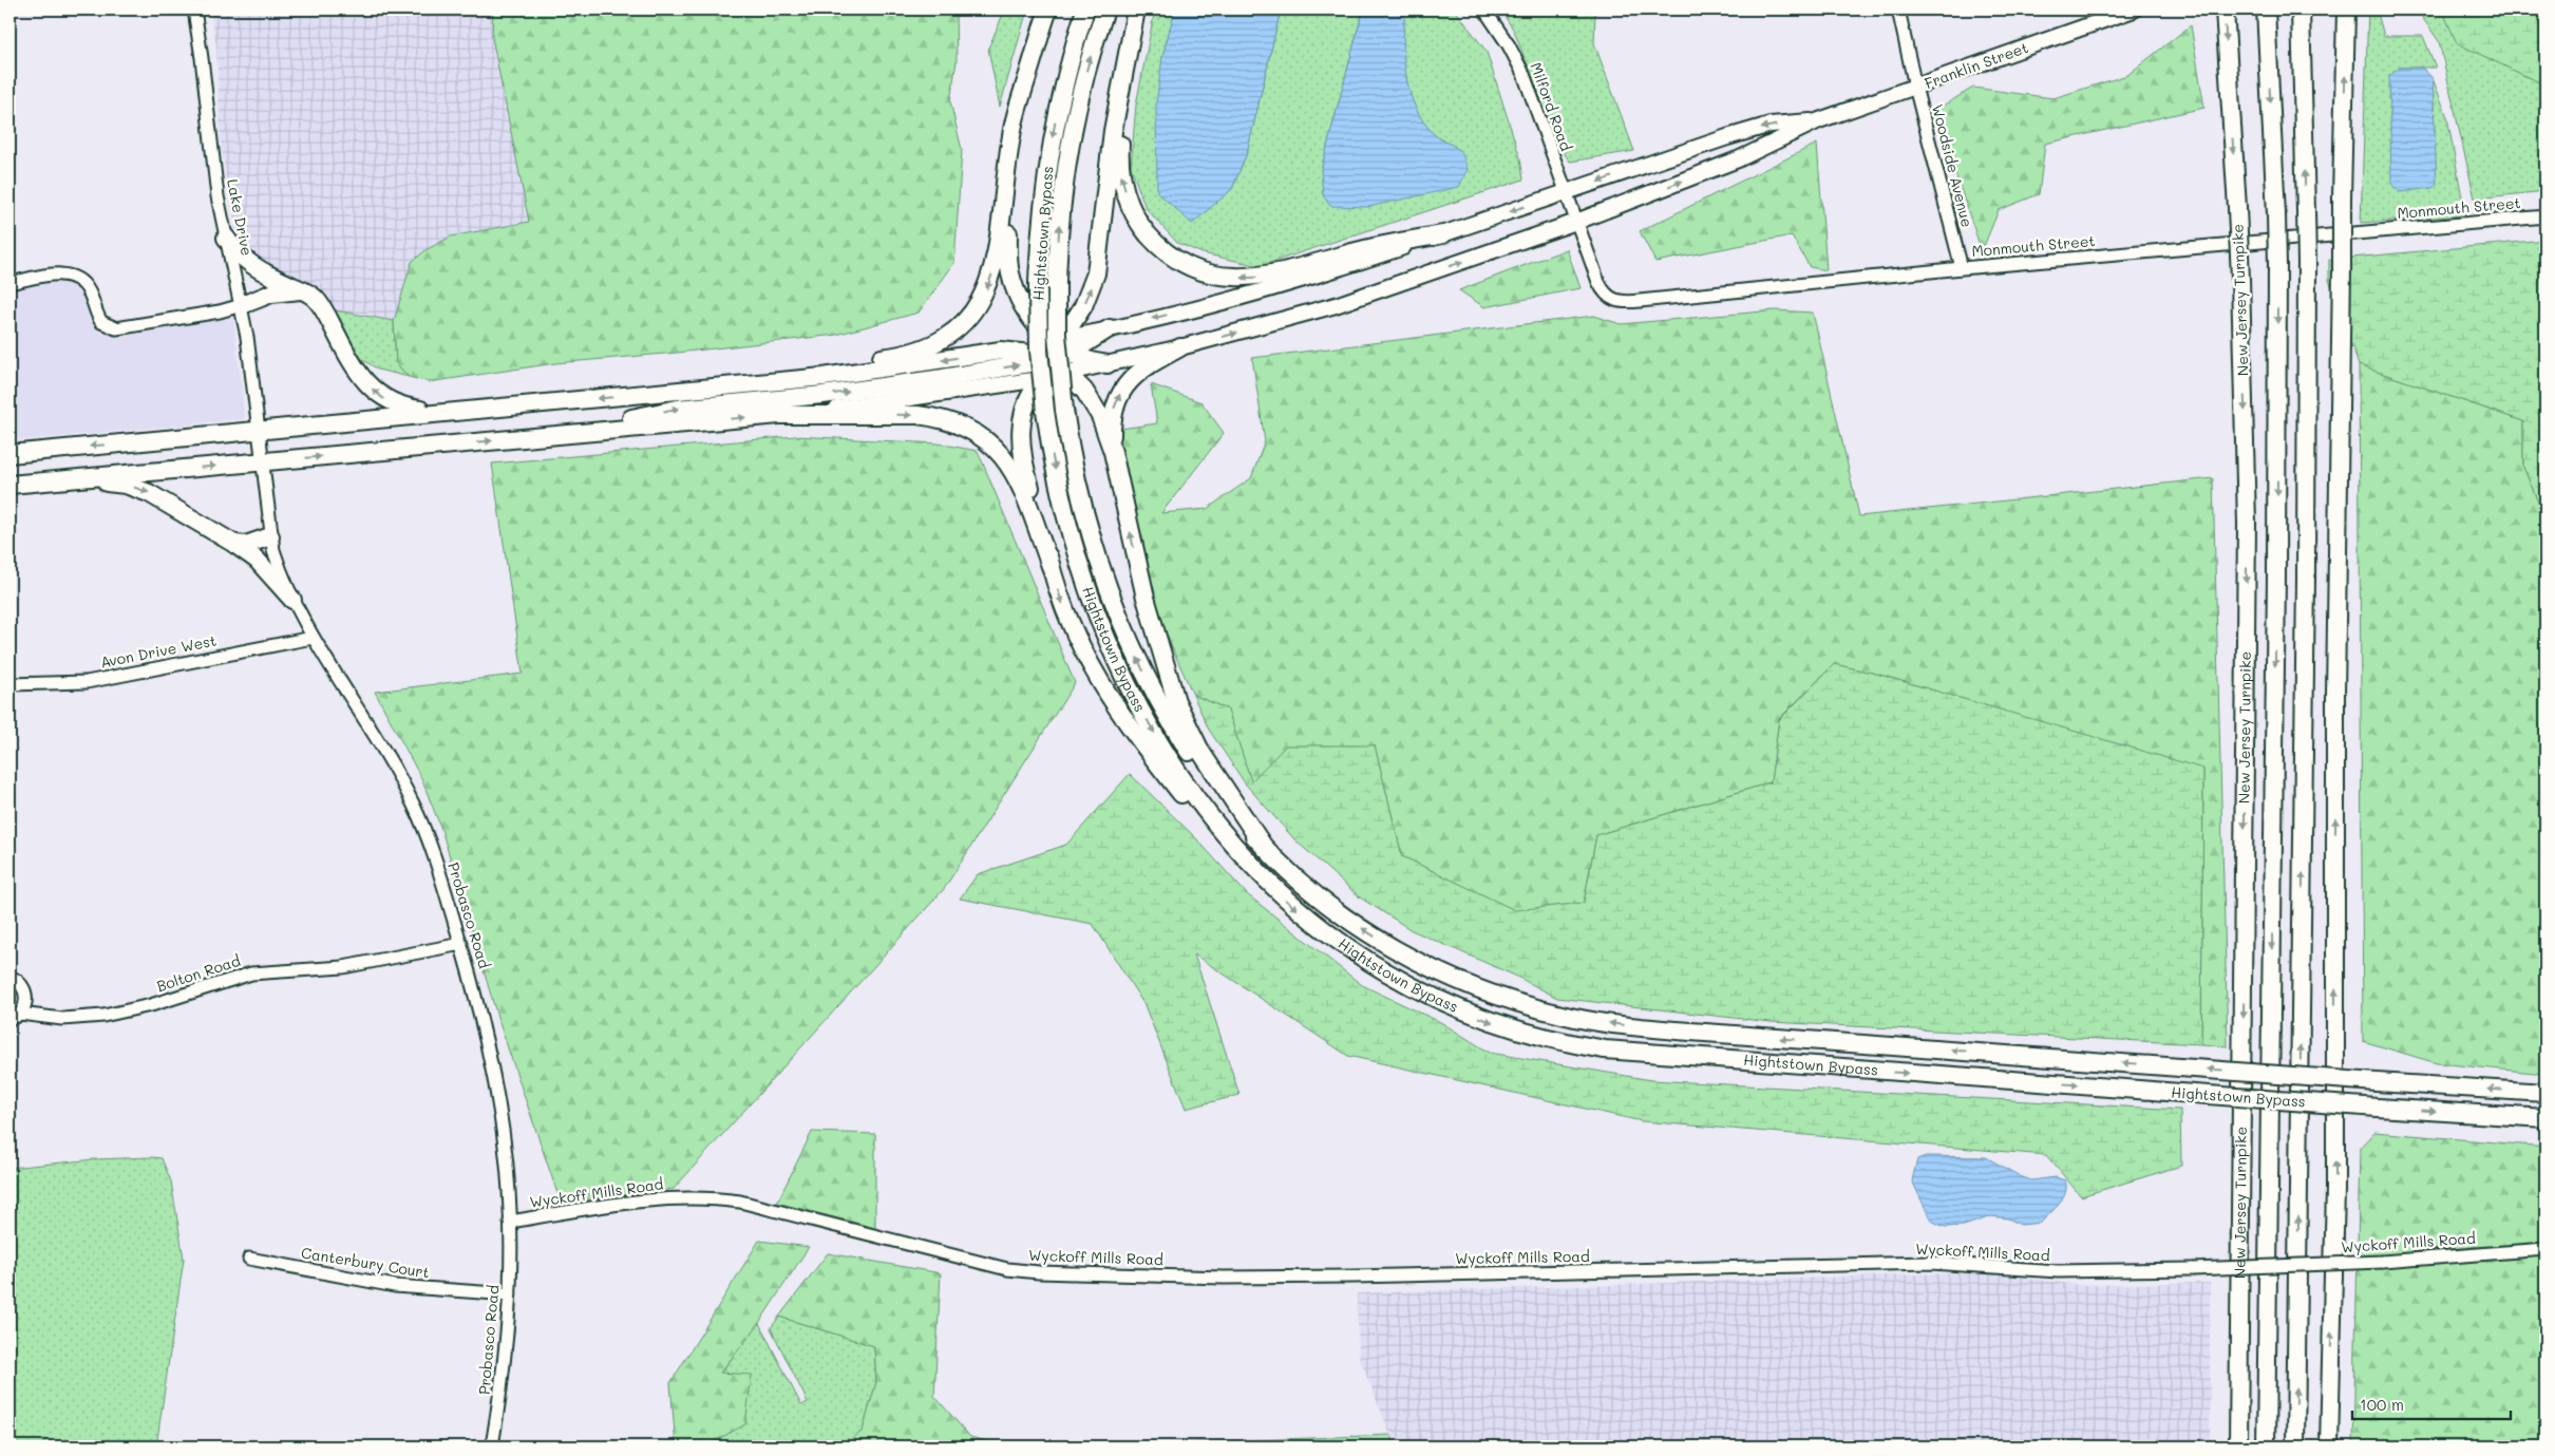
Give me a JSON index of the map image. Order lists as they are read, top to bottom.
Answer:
{
  "streets": {
    "highway": ["Hightstown Bypass", "New Jersey Turnpike"],
    "main road": ["Franklin Street"],
    "street": [
      "Milford Road",
      "Woodside Avenue",
      "Monmouth Street",
      "Lake Drive",
      "Avon Drive West",
      "Probasco Road",
      "Bolton Road",
      "Wyckoff Mills Road",
      "Canterbury Court"
    ]
  },
  "crossings": [
    ["Franklin Street", "Woodside Avenue"],
    ["Milford Road", "Monmouth Street"],
    ["Woodside Avenue", "Monmouth Street"],
    ["Lake Drive", "Probasco Road"],
    ["Avon Drive West", "Probasco Road"],
    ["Probasco Road", "Bolton Road"],
    ["Probasco Road", "Wyckoff Mills Road"],
    ["Probasco Road", "Canterbury Court"]
  ],
  "scale_bar": "100 m"
}
